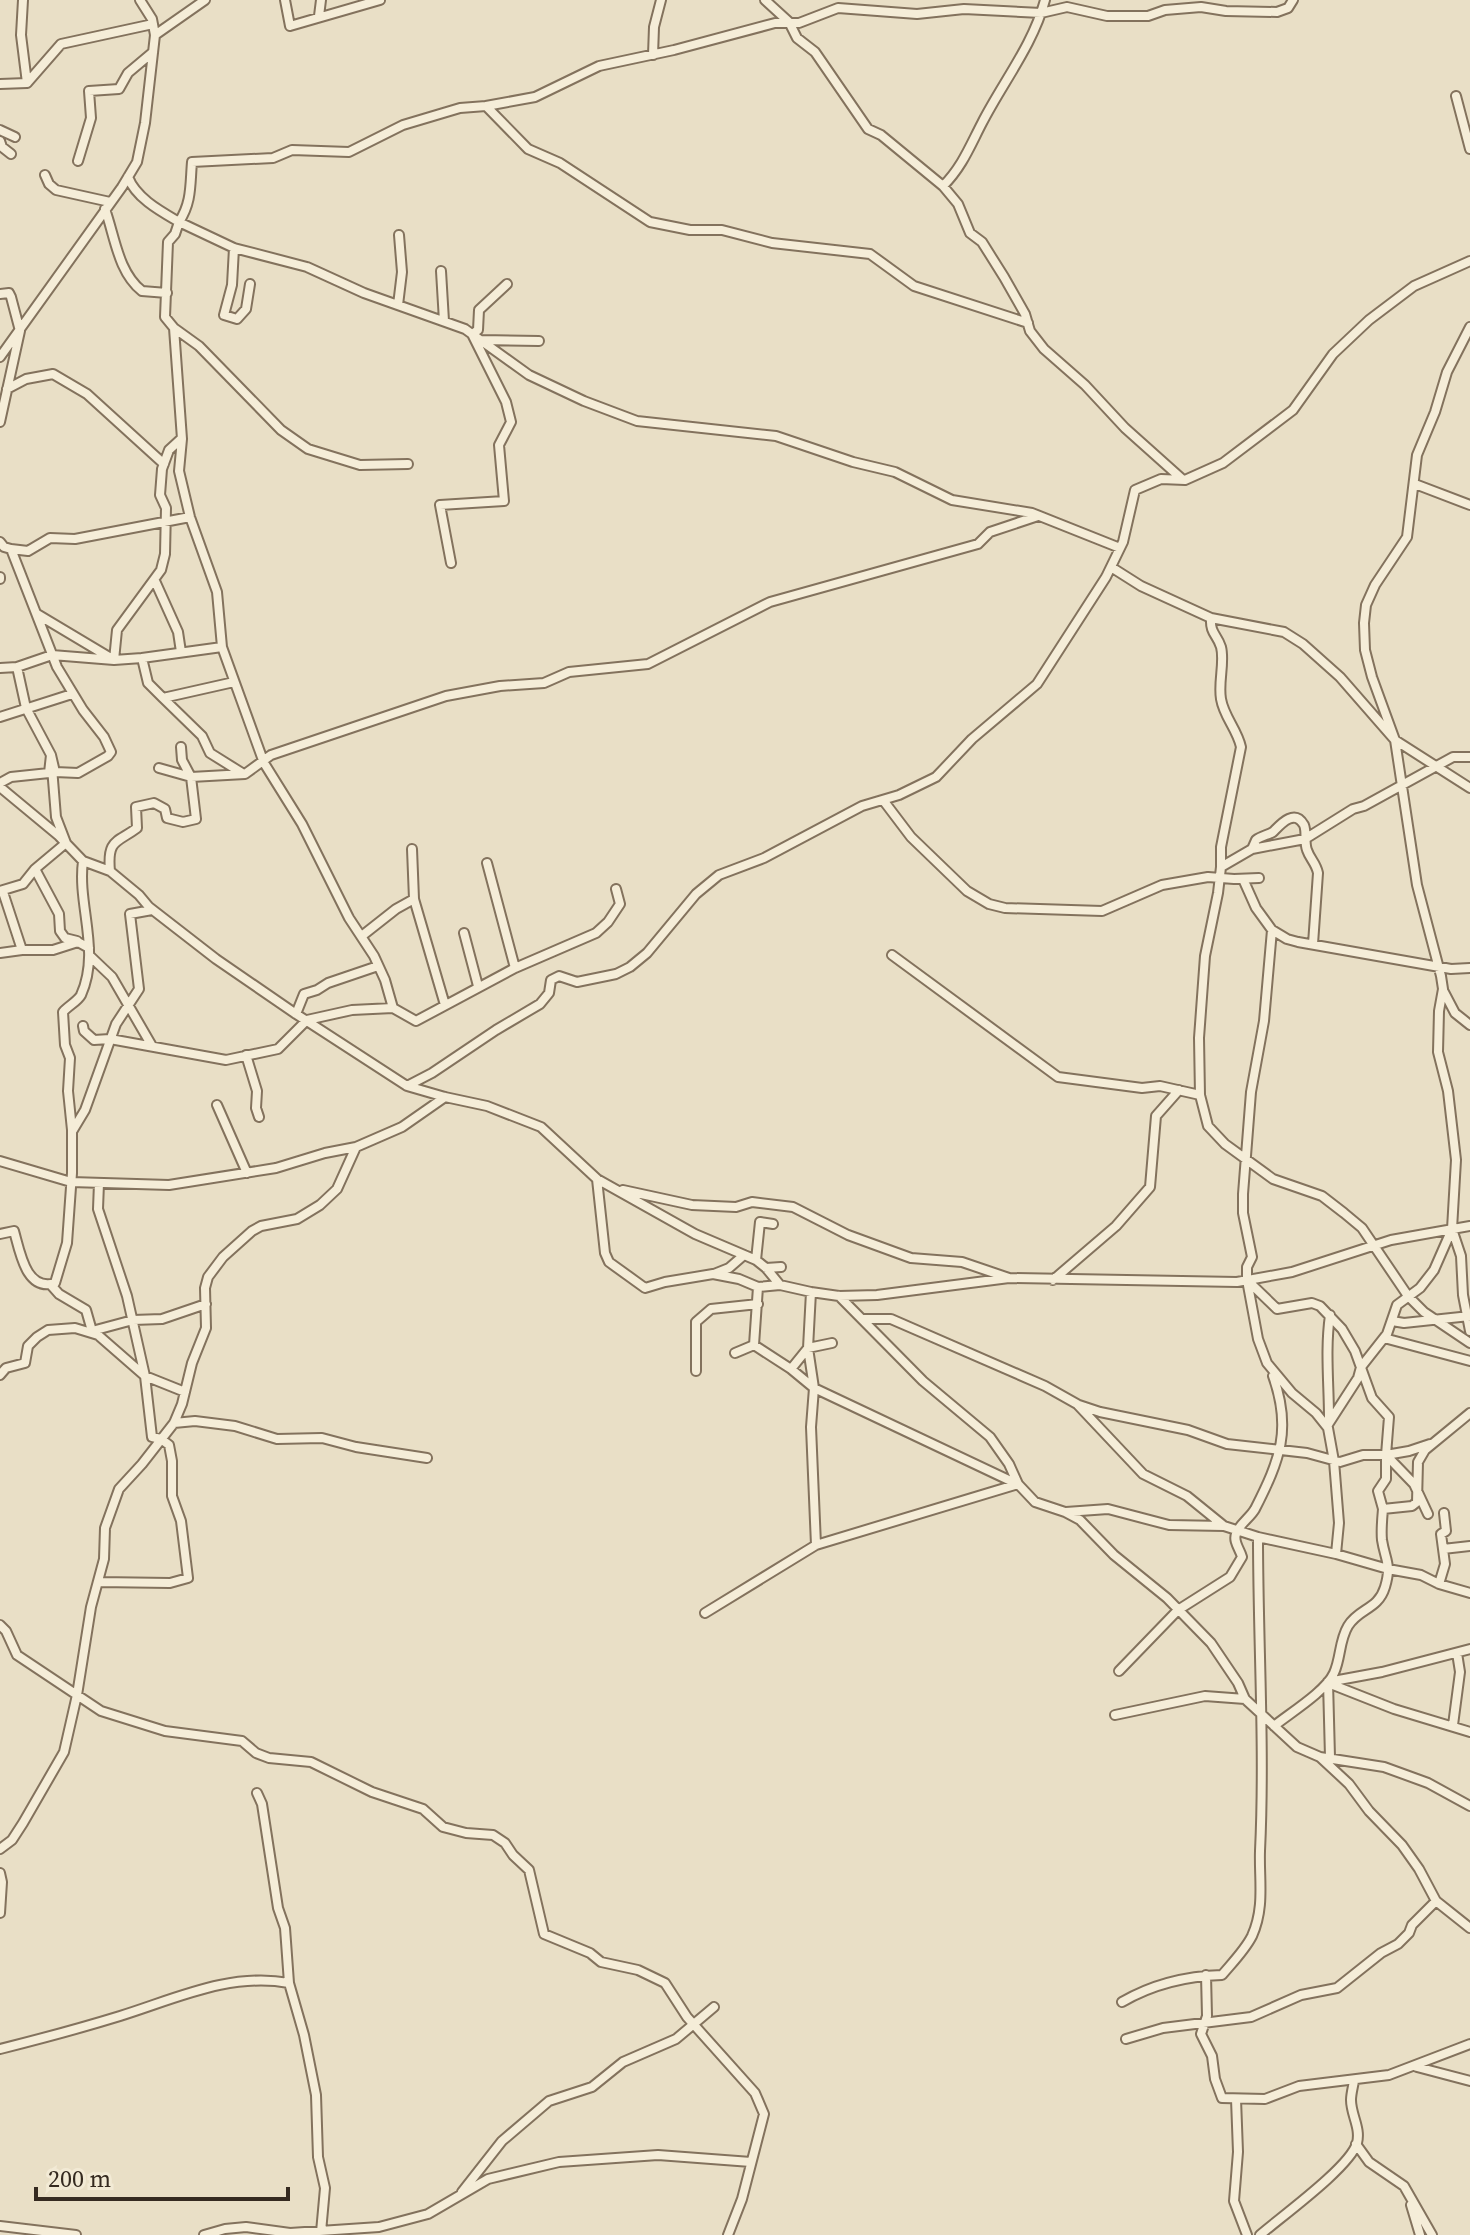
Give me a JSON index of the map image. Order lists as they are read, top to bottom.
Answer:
{
  "scale_bar": "200 m"
}
